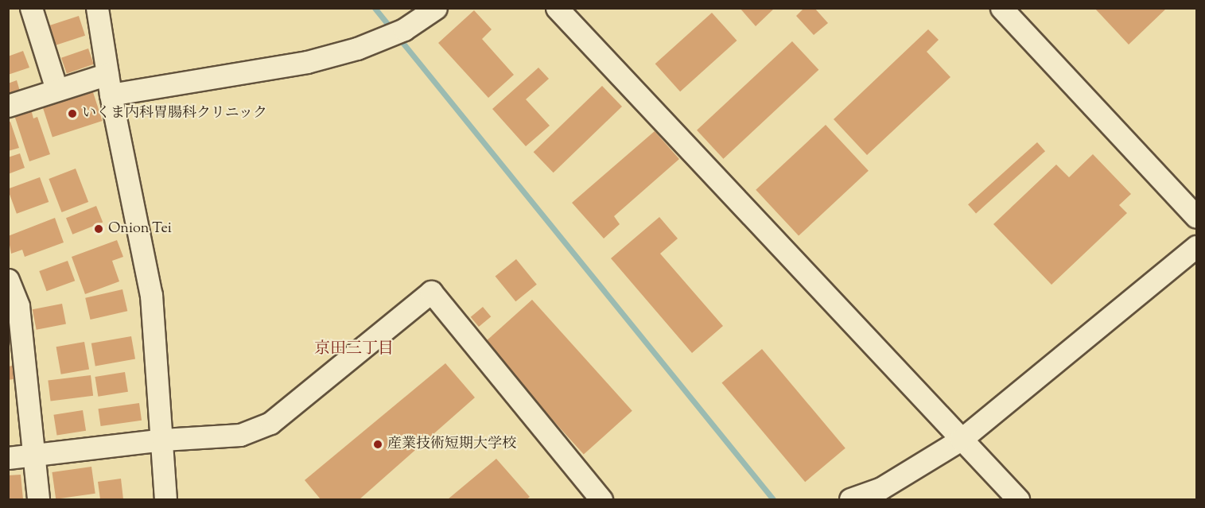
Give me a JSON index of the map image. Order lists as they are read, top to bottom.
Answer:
{
  "districts": ["京田三丁目"],
  "places": ["いくま内科胃腸科クリニック", "Onion Tei", "産業技術短期大学校"]
}
